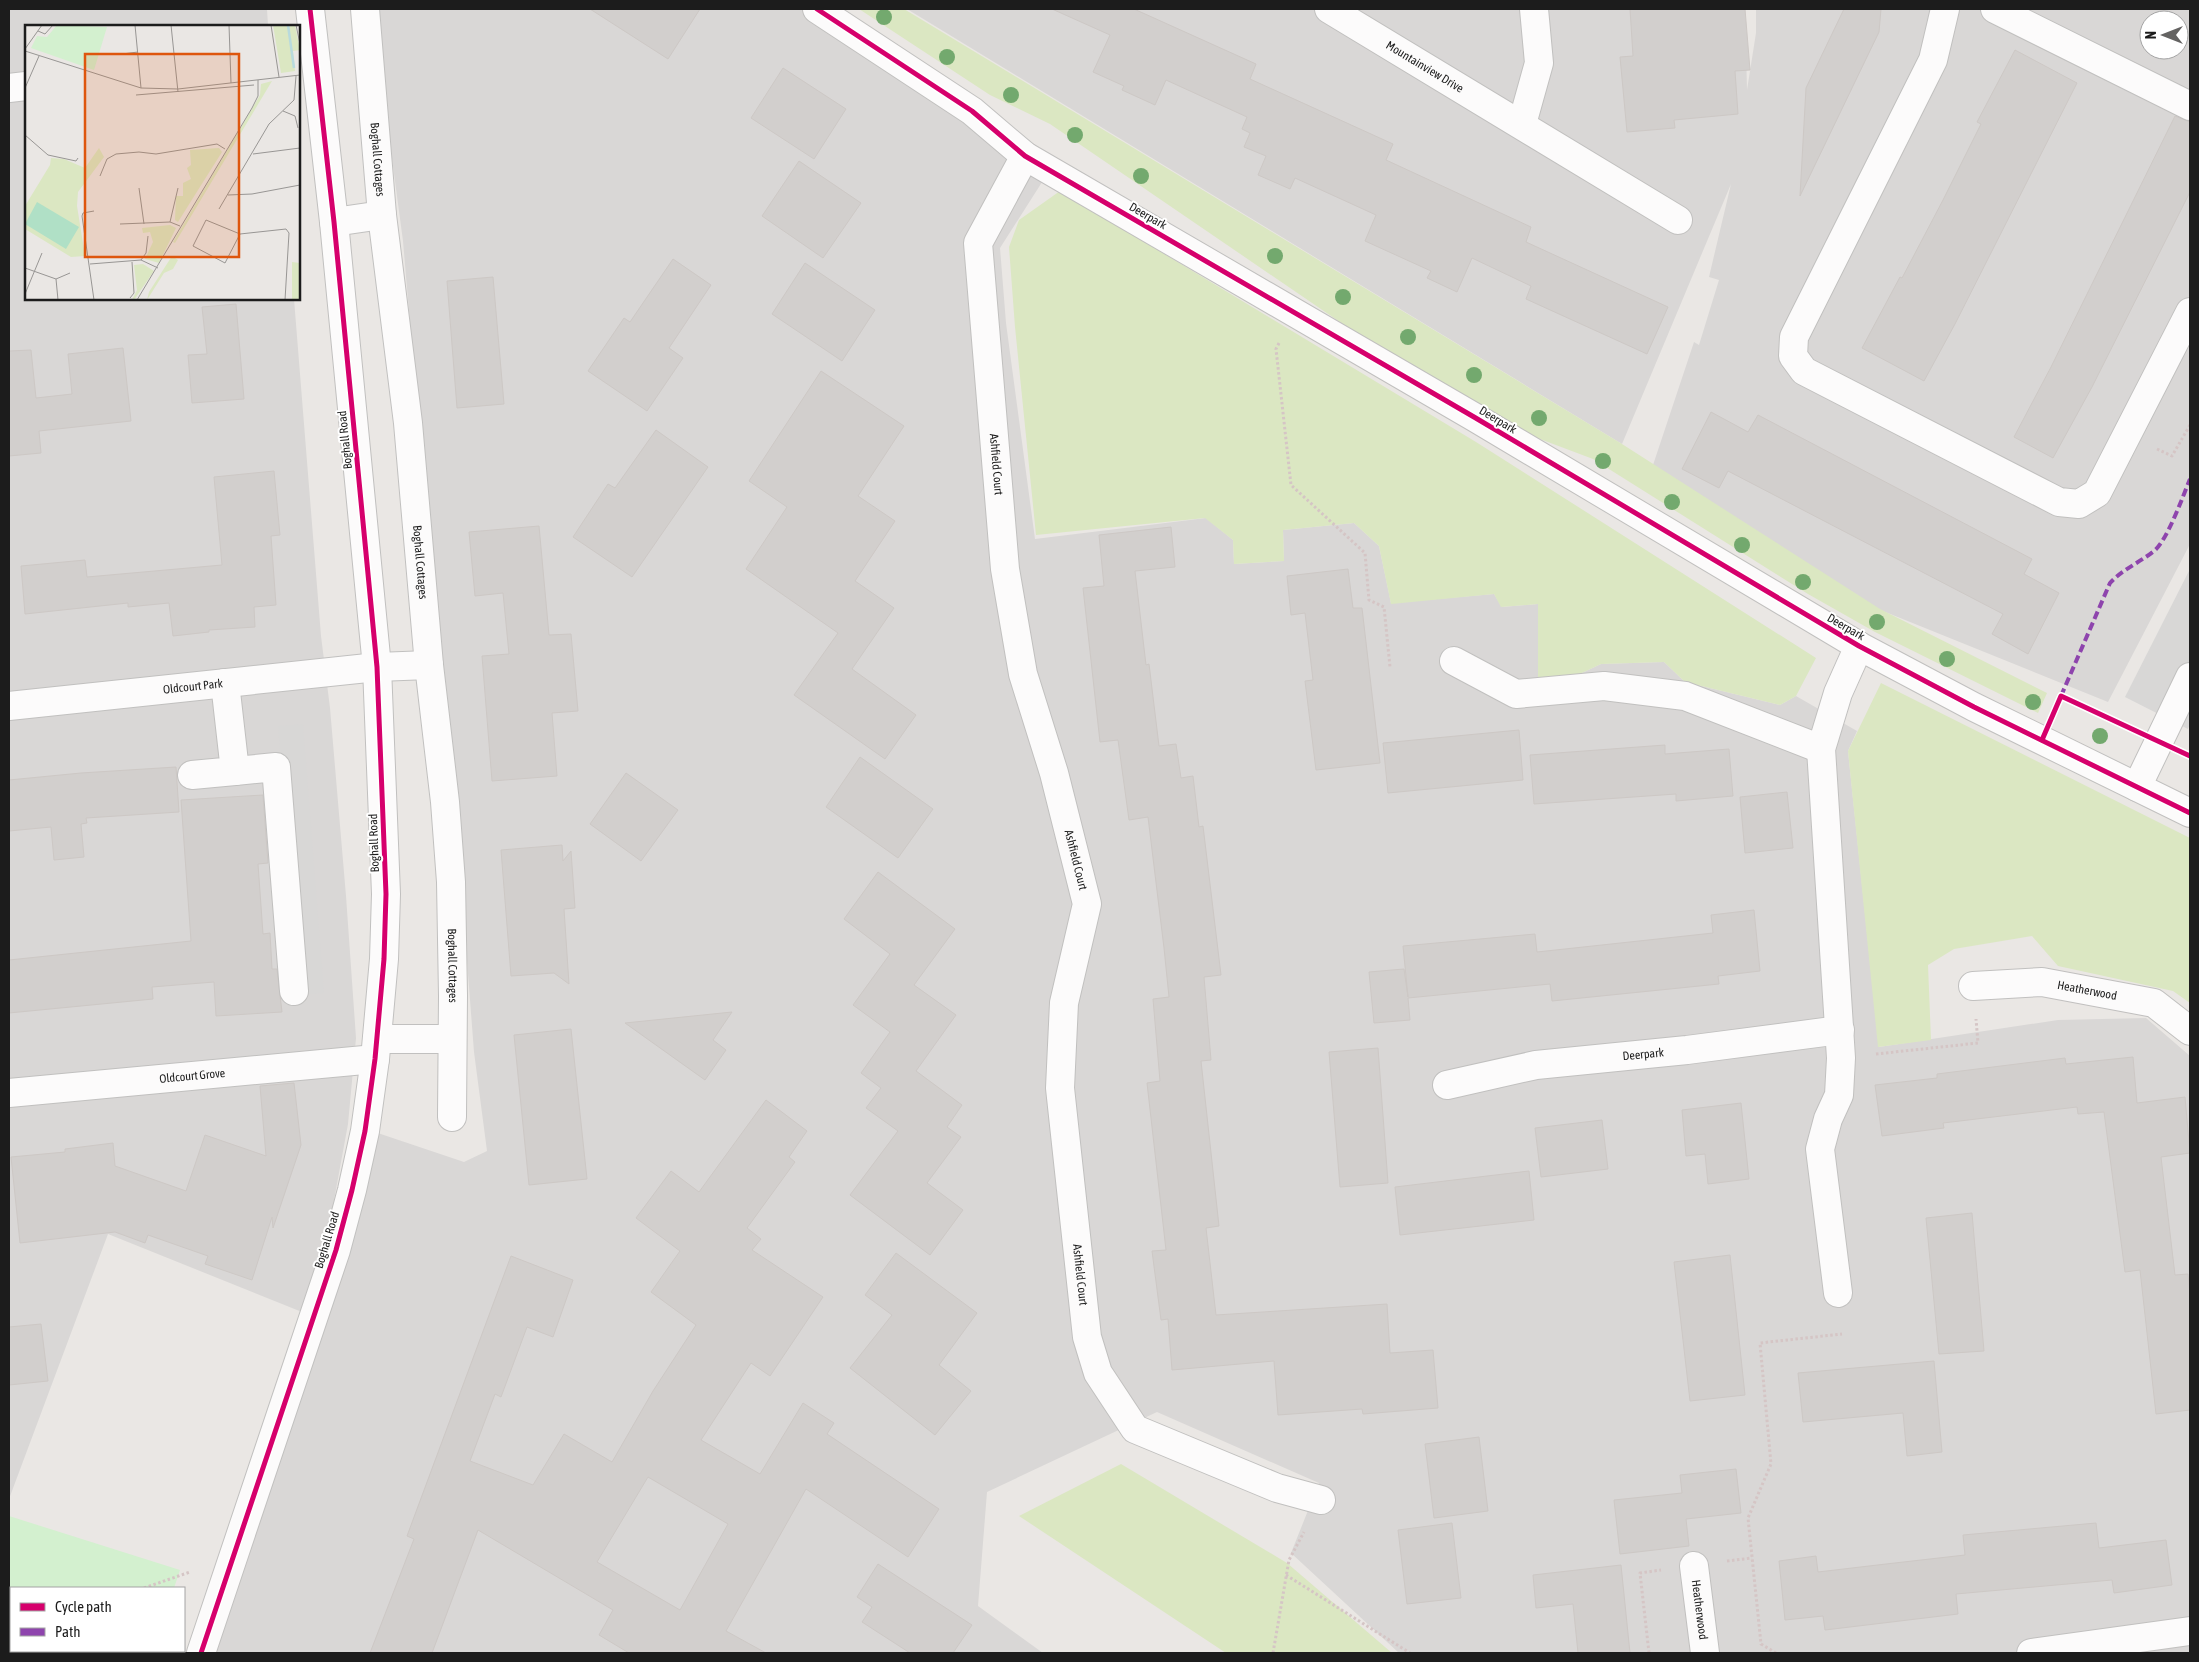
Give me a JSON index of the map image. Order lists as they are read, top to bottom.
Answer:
{
  "streets": {
    "street": [
      "Mountainview Drive",
      "Boghall Cottages",
      "Deerpark",
      "Boghall Road",
      "Ashfield Court",
      "Oldcourt Park",
      "Heatherwood",
      "Oldcourt Grove"
    ]
  },
  "crossings": [
    ["Boghall Cottages", "Oldcourt Park"],
    ["Boghall Cottages", "Oldcourt Grove"],
    ["Deerpark", "Ashfield Court"],
    ["Boghall Road", "Oldcourt Park"],
    ["Boghall Road", "Oldcourt Grove"]
  ],
  "legend": ["Cycle path", "Path"],
  "north": "left"
}
